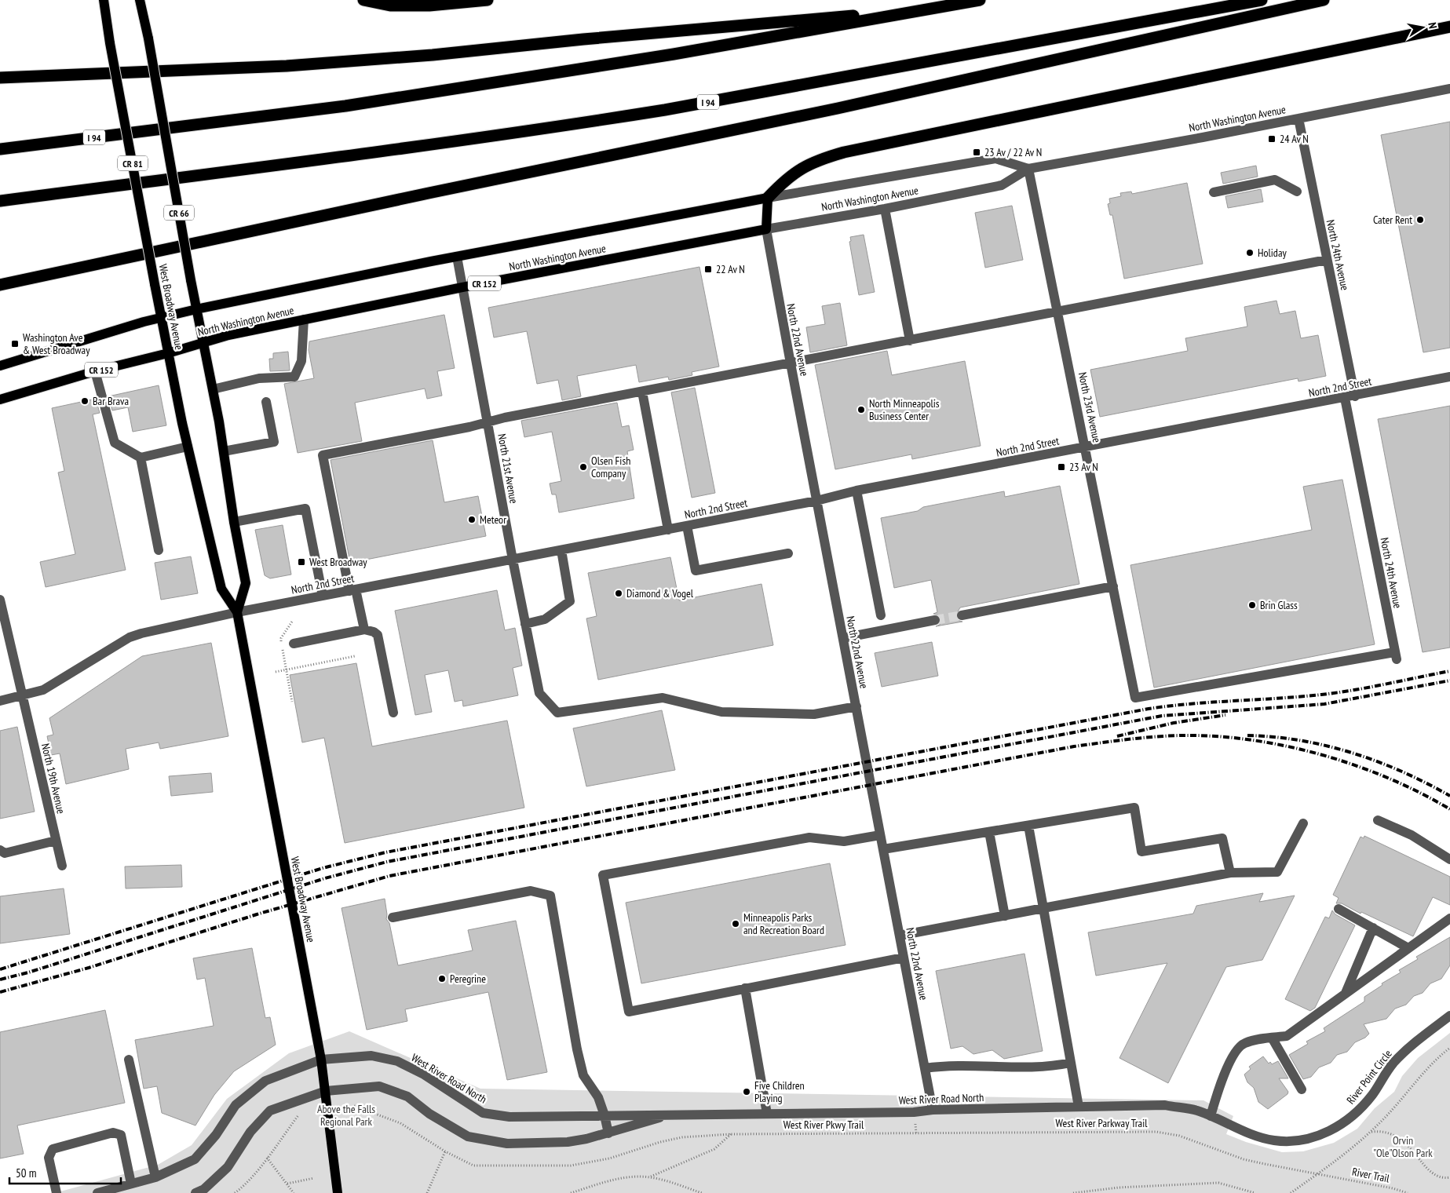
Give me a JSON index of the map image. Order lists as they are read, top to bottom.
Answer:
{
  "streets": {
    "highway": ["I 94"],
    "main road": [
      "North Washington Avenue",
      "CR 81",
      "CR 66",
      "CR 152",
      "West Broadway Avenue",
      "North 22nd Avenue"
    ],
    "street": [
      "North 24th Avenue",
      "North 2nd Street",
      "North 23rd Avenue",
      "North 21st Avenue",
      "North 19th Avenue",
      "River Point Circle",
      "West River Road North"
    ],
    "path": ["West River Parkway Trail", "West River Pkwy Trail", "River Trail"]
  },
  "crossings": [
    ["North Washington Avenue", "North 24th Avenue"],
    ["North Washington Avenue", "West Broadway Avenue"],
    ["North Washington Avenue", "North 22nd Avenue"],
    ["North Washington Avenue", "North 23rd Avenue"],
    ["North Washington Avenue", "North 21st Avenue"],
    ["North 24th Avenue", "North 2nd Street"],
    ["North 24th Avenue", "North 23rd Avenue"],
    ["West Broadway Avenue", "North 2nd Street"],
    ["West Broadway Avenue", "West River Road North"],
    ["North 22nd Avenue", "North 2nd Street"],
    ["North 22nd Avenue", "North 21st Avenue"],
    ["North 22nd Avenue", "West River Road North"],
    ["North 2nd Street", "North 23rd Avenue"],
    ["North 2nd Street", "North 21st Avenue"],
    ["North 2nd Street", "North 19th Avenue"],
    ["River Point Circle", "West River Road North"],
    ["West River Parkway Trail", "West River Pkwy Trail"],
    ["West River Parkway Trail", "River Trail"]
  ],
  "parks": ["Above the Falls Regional Park", "Orvin \"Ole\"Olson Park"],
  "places": {
    "transit": [
      "24 Av N",
      "23 Av / 22 Av N",
      "22 Av N",
      "Washington Ave & West Broadway",
      "23 Av N",
      "West Broadway"
    ],
    "other": [
      "Cater Rent",
      "Holiday",
      "Bar Brava",
      "North Minneapolis Business Center",
      "Olsen Fish Company",
      "Meteor",
      "Diamond & Vogel",
      "Brin Glass",
      "Minneapolis Parks and Recreation Board",
      "Peregrine",
      "Five Children Playing"
    ]
  },
  "scale_bar": "50 m",
  "north": "right"
}
